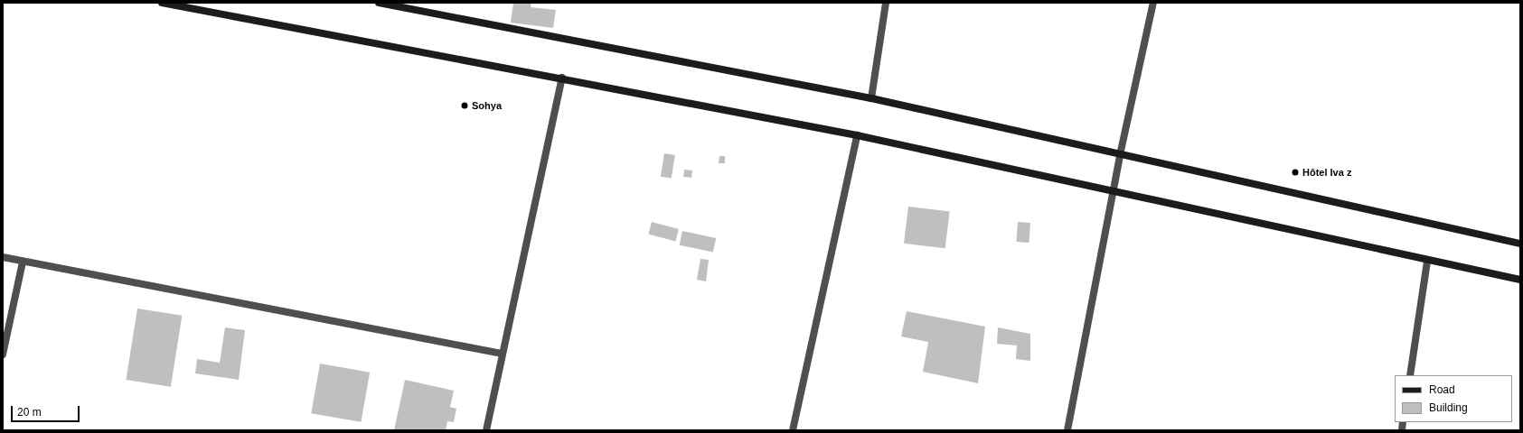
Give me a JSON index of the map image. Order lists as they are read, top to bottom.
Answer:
{
  "places": ["Sohya", "Hôtel Iva z"],
  "legend": ["Road", "Building"],
  "scale_bar": "20 m"
}
